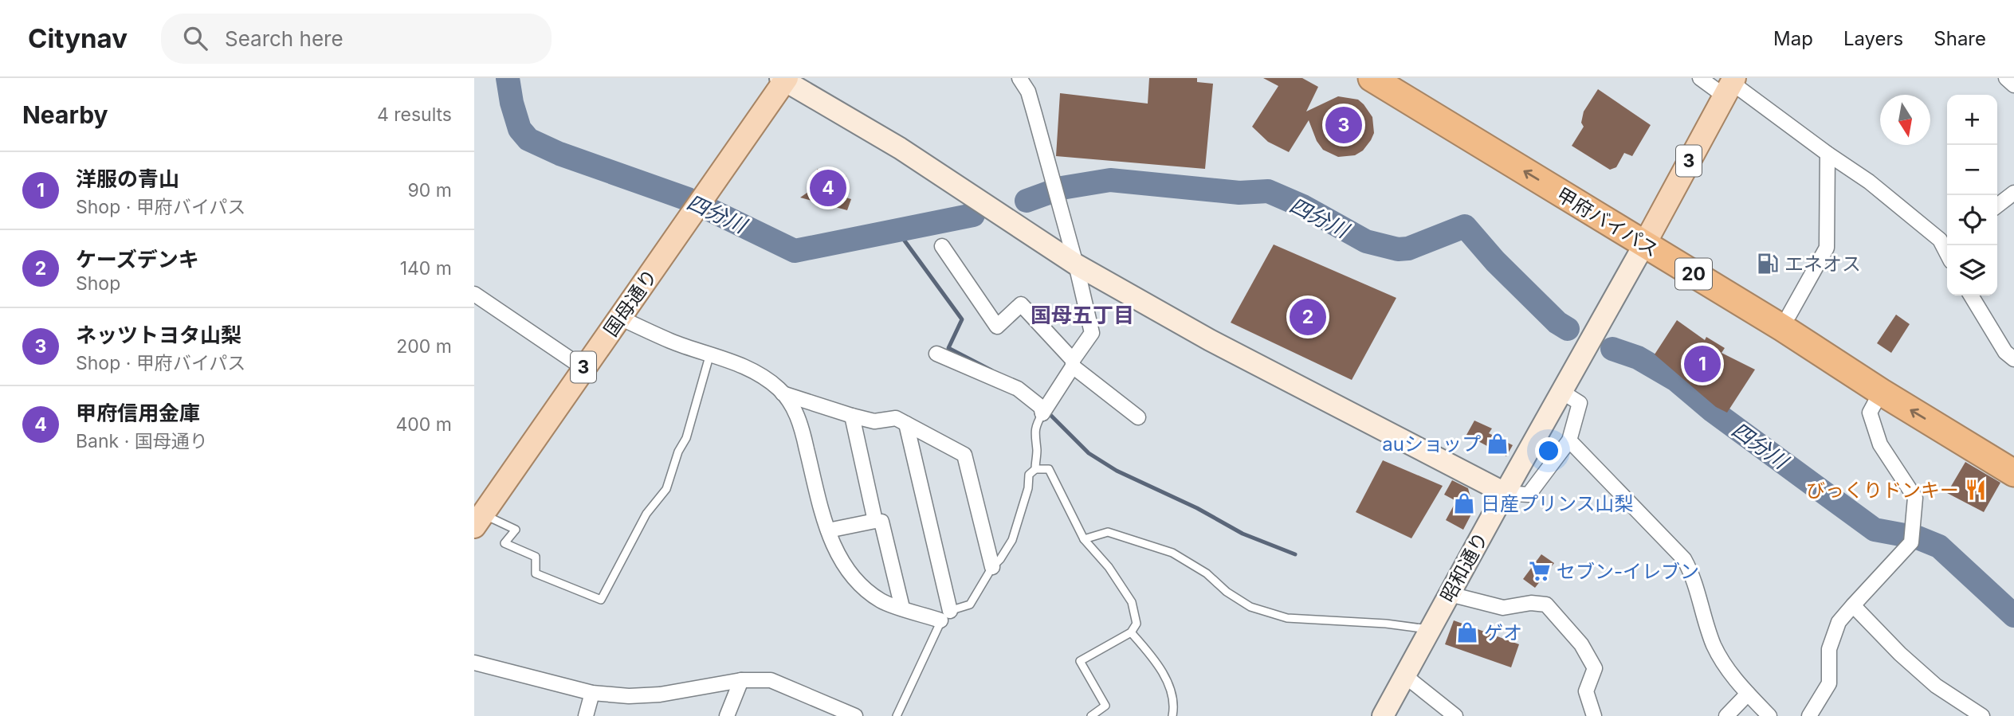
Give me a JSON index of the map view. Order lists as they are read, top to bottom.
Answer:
{
  "streets": {
    "highway": ["甲府バイパス", "20"],
    "main road": ["3", "国母通り"],
    "street": ["昭和通り"]
  },
  "crossings": [
    ["3", "甲府バイパス"],
    ["3", "昭和通り"],
    ["甲府バイパス", "昭和通り"]
  ],
  "districts": ["国母五丁目"],
  "water": ["四分川"],
  "places": {
    "fuel station": ["エネオス"],
    "shop": ["auショップ", "日産プリンス山梨", "ゲオ"],
    "restaurant": ["びっくりドンキー"],
    "supermarket": ["セブン-イレブン"]
  },
  "north": "bottom",
  "page": {
    "header": "Citynav",
    "search": "Search here",
    "nav": ["Map", "Layers", "Share"],
    "heading": ["Nearby", "4 results"],
    "map_buttons": ["+", "−"],
    "pins": [
      "3",
      "4",
      "2",
      "1"
    ],
    "list": [
      {
        "mark": "1",
        "name": "洋服の青山",
        "note": "Shop · 甲府バイパス",
        "value": "90 m"
      },
      {
        "mark": "2",
        "name": "ケーズデンキ",
        "note": "Shop",
        "value": "140 m"
      },
      {
        "mark": "3",
        "name": "ネッツトヨタ山梨",
        "note": "Shop · 甲府バイパス",
        "value": "200 m"
      },
      {
        "mark": "4",
        "name": "甲府信用金庫",
        "note": "Bank · 国母通り",
        "value": "400 m"
      }
    ]
  }
}
